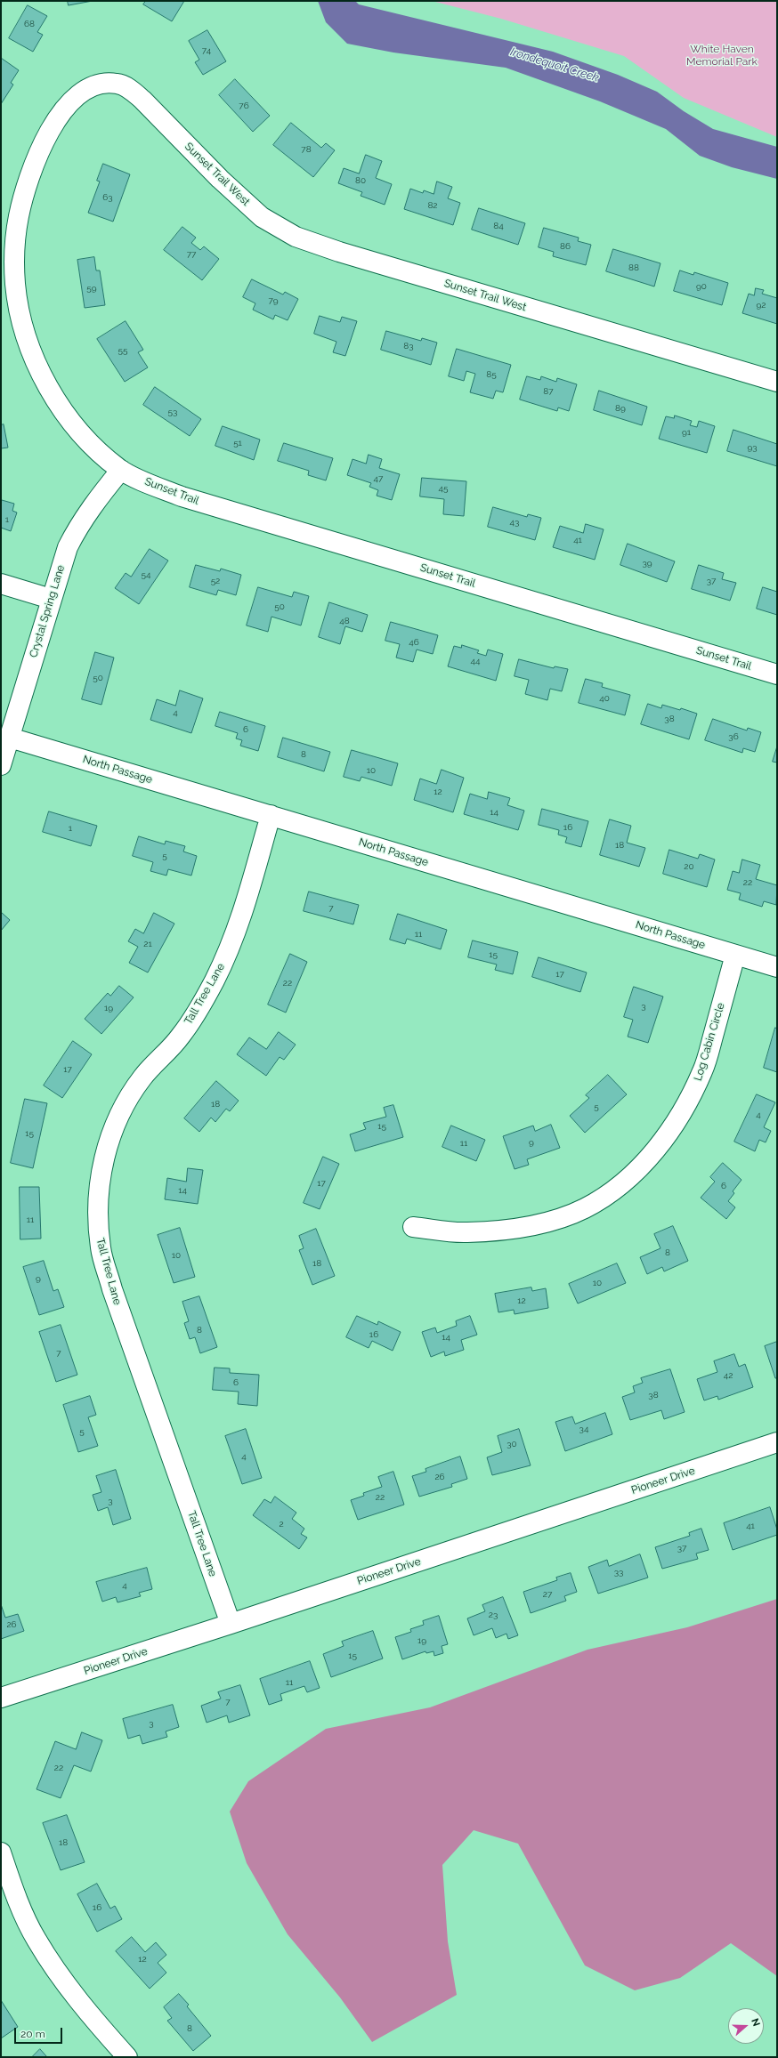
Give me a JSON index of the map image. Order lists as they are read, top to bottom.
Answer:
{
  "streets": {
    "street": [
      "Sunset Trail West",
      "Sunset Trail",
      "Crystal Spring Lane",
      "North Passage",
      "Tall Tree Lane",
      "Log Cabin Circle",
      "Pioneer Drive"
    ]
  },
  "crossings": [
    ["Sunset Trail West", "Sunset Trail"],
    ["Sunset Trail West", "Crystal Spring Lane"],
    ["Sunset Trail", "Crystal Spring Lane"],
    ["Crystal Spring Lane", "North Passage"],
    ["North Passage", "Tall Tree Lane"],
    ["North Passage", "Log Cabin Circle"],
    ["Tall Tree Lane", "Pioneer Drive"]
  ],
  "water": ["Irondequoit Creek"],
  "parks": ["White Haven Memorial Park"],
  "house_numbers": [
    "68",
    "74",
    "76",
    "78",
    "80",
    "63",
    "82",
    "84",
    "86",
    "77",
    "88",
    "90",
    "59",
    "79",
    "92",
    "83",
    "55",
    "85",
    "87",
    "89",
    "53",
    "91",
    "51",
    "93",
    "47",
    "45",
    "1",
    "43",
    "41",
    "39",
    "54",
    "52",
    "37",
    "50",
    "48",
    "46",
    "44",
    "50",
    "40",
    "4",
    "38",
    "6",
    "36",
    "8",
    "10",
    "12",
    "14",
    "16",
    "1",
    "18",
    "5",
    "20",
    "22",
    "7",
    "11",
    "21",
    "15",
    "17",
    "22",
    "3",
    "19",
    "17",
    "18",
    "5",
    "4",
    "15",
    "15",
    "9",
    "11",
    "17",
    "6",
    "14",
    "11",
    "8",
    "10",
    "18",
    "9",
    "10",
    "12",
    "8",
    "16",
    "14",
    "7",
    "42",
    "6",
    "38",
    "34",
    "5",
    "30",
    "4",
    "26",
    "22",
    "3",
    "2",
    "41",
    "37",
    "33",
    "4",
    "27",
    "23",
    "26",
    "19",
    "15",
    "11",
    "7",
    "3",
    "22",
    "18",
    "16",
    "12",
    "8"
  ],
  "scale_bar": "20 m",
  "north": "right"
}
